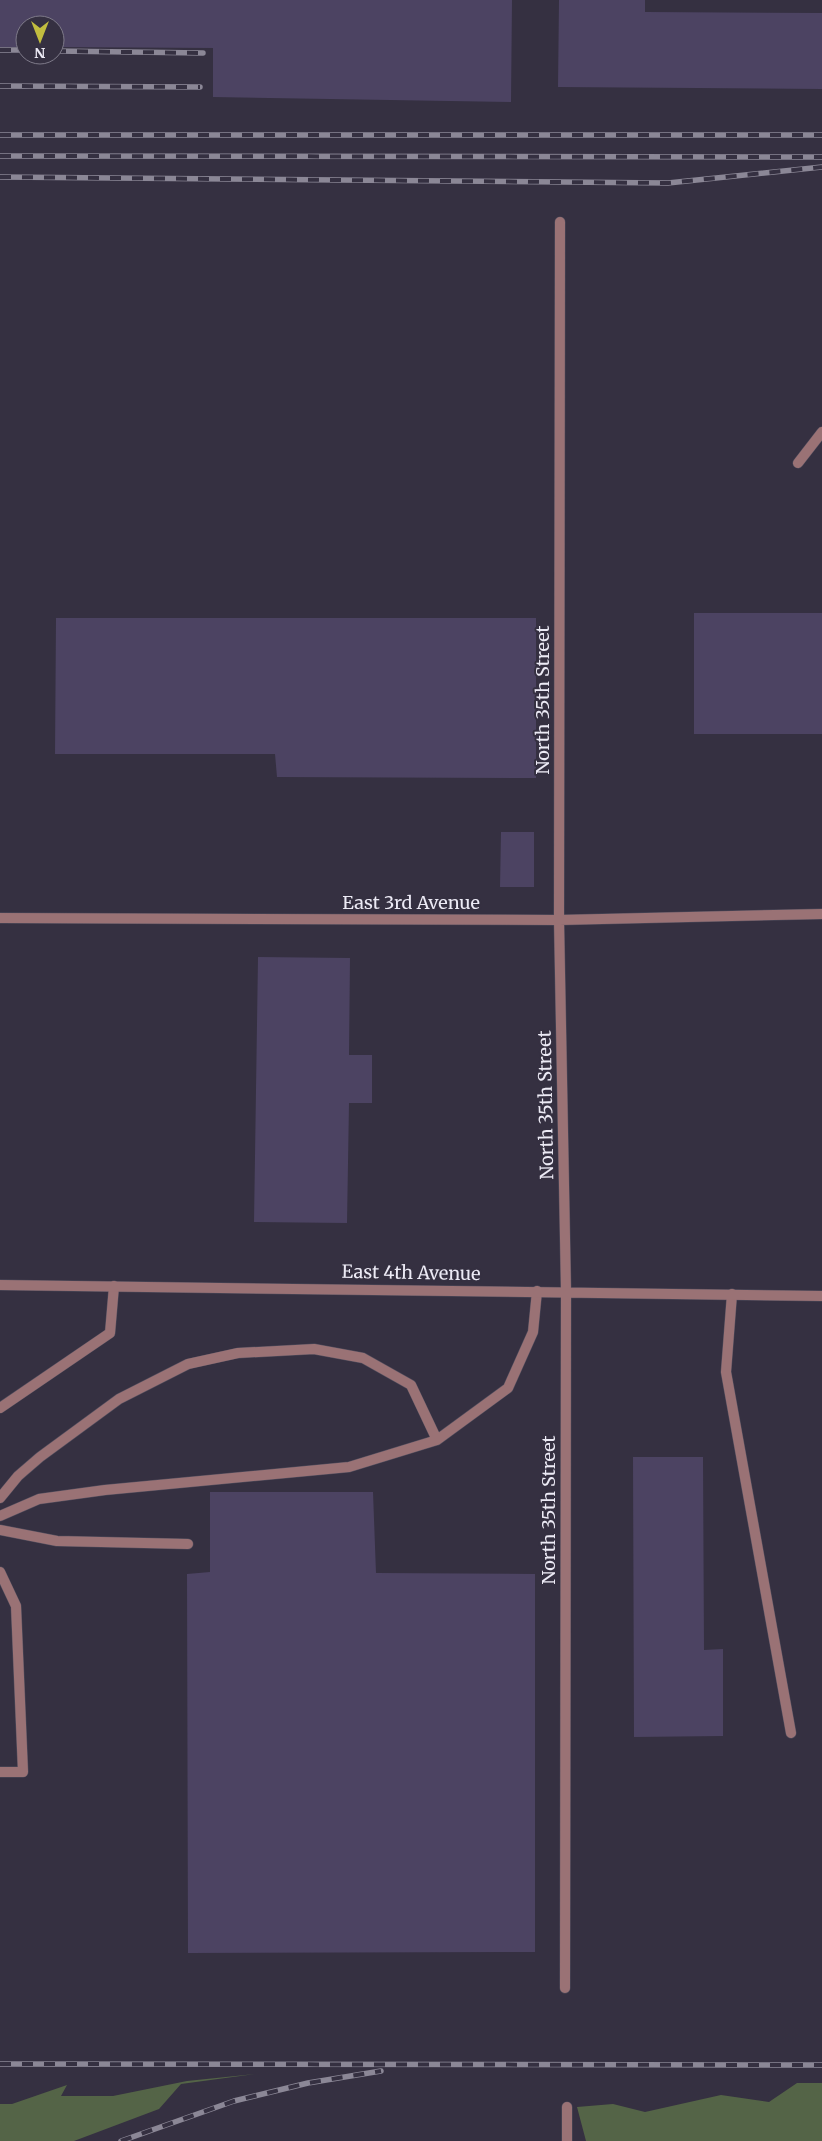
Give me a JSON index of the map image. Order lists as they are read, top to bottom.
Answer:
{
  "streets": {
    "street": ["North 35th Street", "East 3rd Avenue", "East 4th Avenue"]
  },
  "crossings": [
    ["North 35th Street", "East 3rd Avenue"],
    ["North 35th Street", "East 4th Avenue"]
  ],
  "north": "bottom"
}
